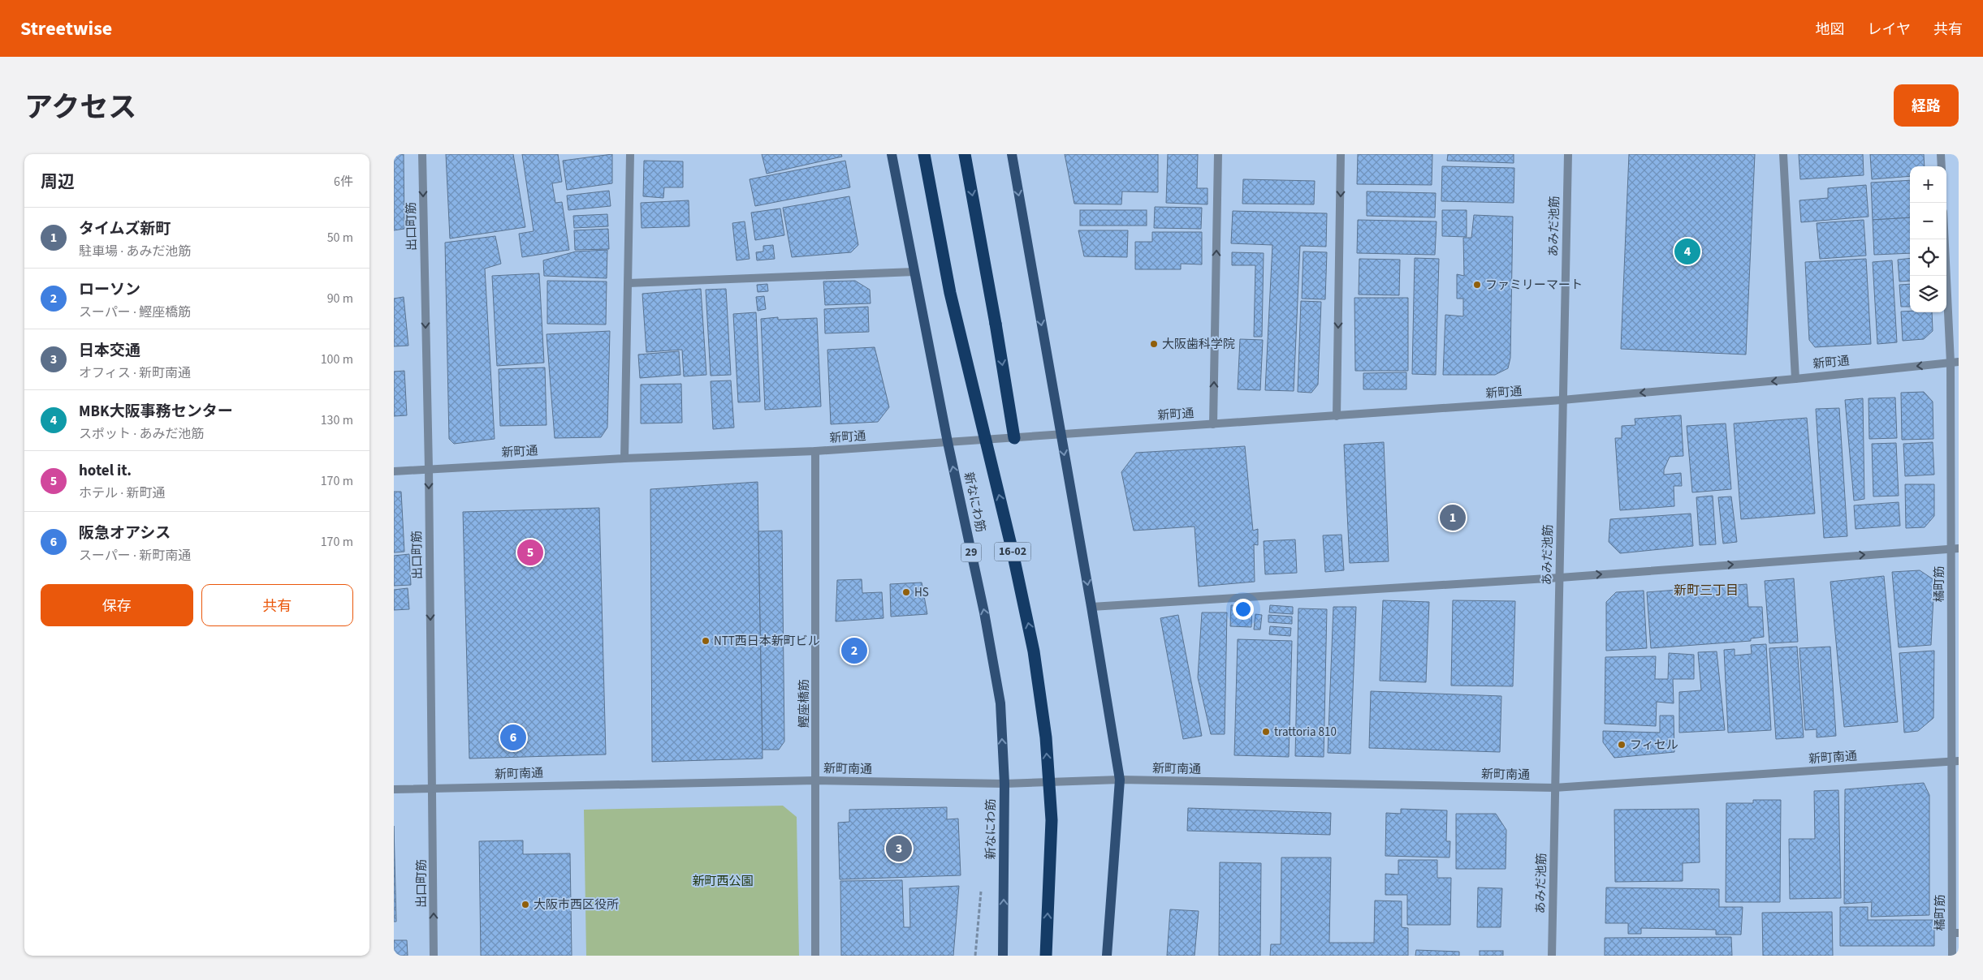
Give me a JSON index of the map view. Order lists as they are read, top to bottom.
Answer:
{
  "streets": {
    "highway": ["16-02"],
    "main road": ["新なにわ筋", "29"],
    "street": [
      "出口町筋",
      "あみだ池筋",
      "新町通",
      "橘町筋",
      "鰹座橋筋",
      "新町南通"
    ]
  },
  "crossings": [
    ["出口町筋", "新町通"],
    ["出口町筋", "新町南通"],
    ["あみだ池筋", "新町通"],
    ["あみだ池筋", "新町南通"],
    ["新町通", "新なにわ筋"],
    ["新町通", "橘町筋"],
    ["新町通", "鰹座橋筋"],
    ["新なにわ筋", "新町南通"],
    ["橘町筋", "新町南通"],
    ["鰹座橋筋", "新町南通"]
  ],
  "one_way": ["新なにわ筋"],
  "districts": ["新町三丁目"],
  "parks": ["新町西公園"],
  "places": [
    "ファミリーマート",
    "大阪歯科学院",
    "HS",
    "NTT西日本新町ビル",
    "trattoria 810",
    "フィセル",
    "大阪市西区役所"
  ],
  "page": {
    "header": "Streetwise",
    "nav": ["地図", "レイヤ", "共有"],
    "title": "アクセス",
    "buttons": [
      "経路",
      ["保存", "共有"]
    ],
    "heading": ["周辺", "6件"],
    "map_buttons": ["+", "−"],
    "list": [
      {
        "mark": "1",
        "name": "タイムズ新町",
        "note": "駐車場 · あみだ池筋",
        "value": "50 m"
      },
      {
        "mark": "2",
        "name": "ローソン",
        "note": "スーパー · 鰹座橋筋",
        "value": "90 m"
      },
      {
        "mark": "3",
        "name": "日本交通",
        "note": "オフィス · 新町南通",
        "value": "100 m"
      },
      {
        "mark": "4",
        "name": "MBK大阪事務センター",
        "note": "スポット · あみだ池筋",
        "value": "130 m"
      },
      {
        "mark": "5",
        "name": "hotel it.",
        "note": "ホテル · 新町通",
        "value": "170 m"
      },
      {
        "mark": "6",
        "name": "阪急オアシス",
        "note": "スーパー · 新町南通",
        "value": "170 m"
      }
    ],
    "pins": [
      "4",
      "1",
      "5",
      "2",
      "6",
      "3"
    ]
  }
}
